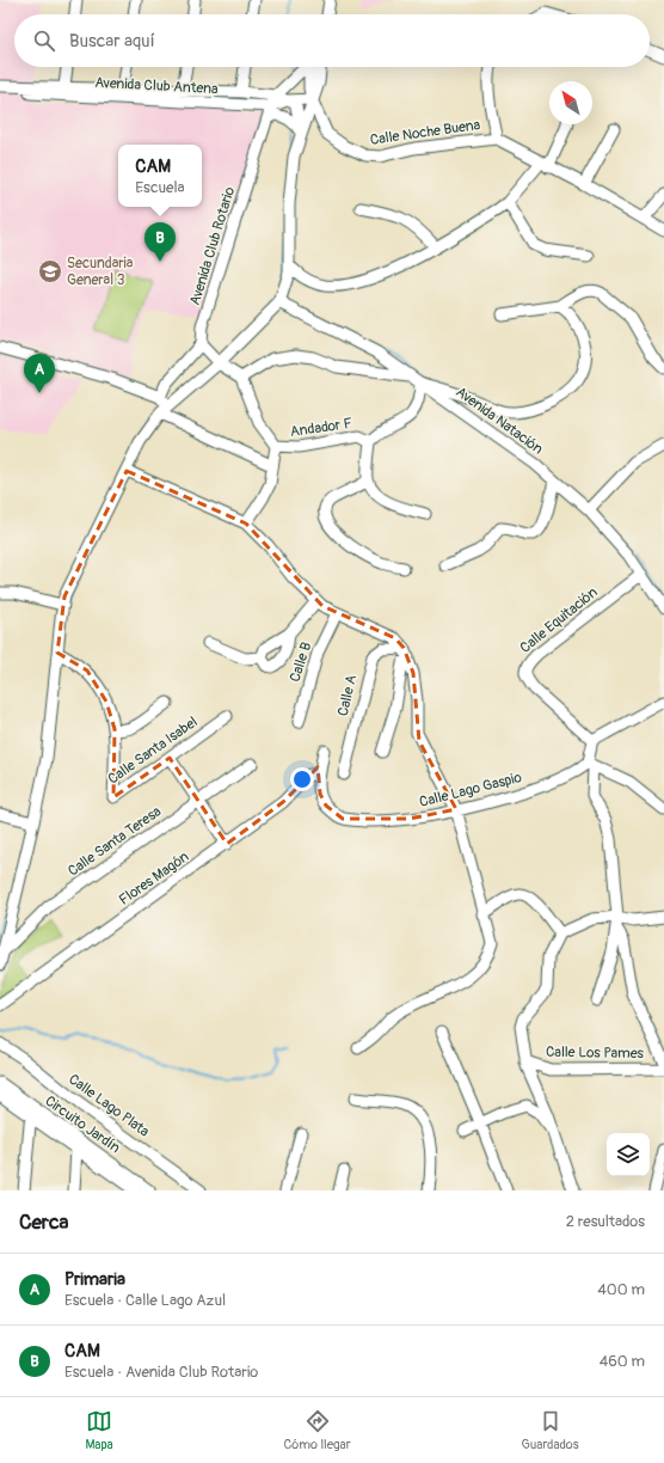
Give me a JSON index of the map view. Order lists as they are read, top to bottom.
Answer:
{
  "streets": {
    "street": [
      "Avenida Club Antena",
      "Calle Noche Buena",
      "Avenida Club Rotario",
      "Avenida Natación",
      "Andador F",
      "Calle Equitación",
      "Calle B",
      "Calle A",
      "Calle Santa Isabel",
      "Calle Lago Gaspio",
      "Calle Santa Teresa",
      "Flores Magón",
      "Calle Los Pames",
      "Calle Lago Plata",
      "Circuito Jardín"
    ]
  },
  "crossings": [
    ["Avenida Club Antena", "Calle Noche Buena"],
    ["Avenida Club Antena", "Avenida Club Rotario"],
    ["Avenida Natación", "Calle Equitación"],
    ["Calle Lago Gaspio", "Flores Magón"]
  ],
  "places": {
    "school or university": ["Secundaria General 3"]
  },
  "north": "top left",
  "page": {
    "search": "Buscar aquí",
    "popup": ["CAM", "Escuela"],
    "pins": ["B", "A"],
    "heading": ["Cerca", "2 resultados"],
    "list": [
      {
        "mark": "A",
        "name": "Primaria",
        "note": "Escuela · Calle Lago Azul",
        "value": "400 m"
      },
      {
        "mark": "B",
        "name": "CAM",
        "note": "Escuela · Avenida Club Rotario",
        "value": "460 m"
      }
    ],
    "nav": ["Mapa", "Cómo llegar", "Guardados"]
  }
}
